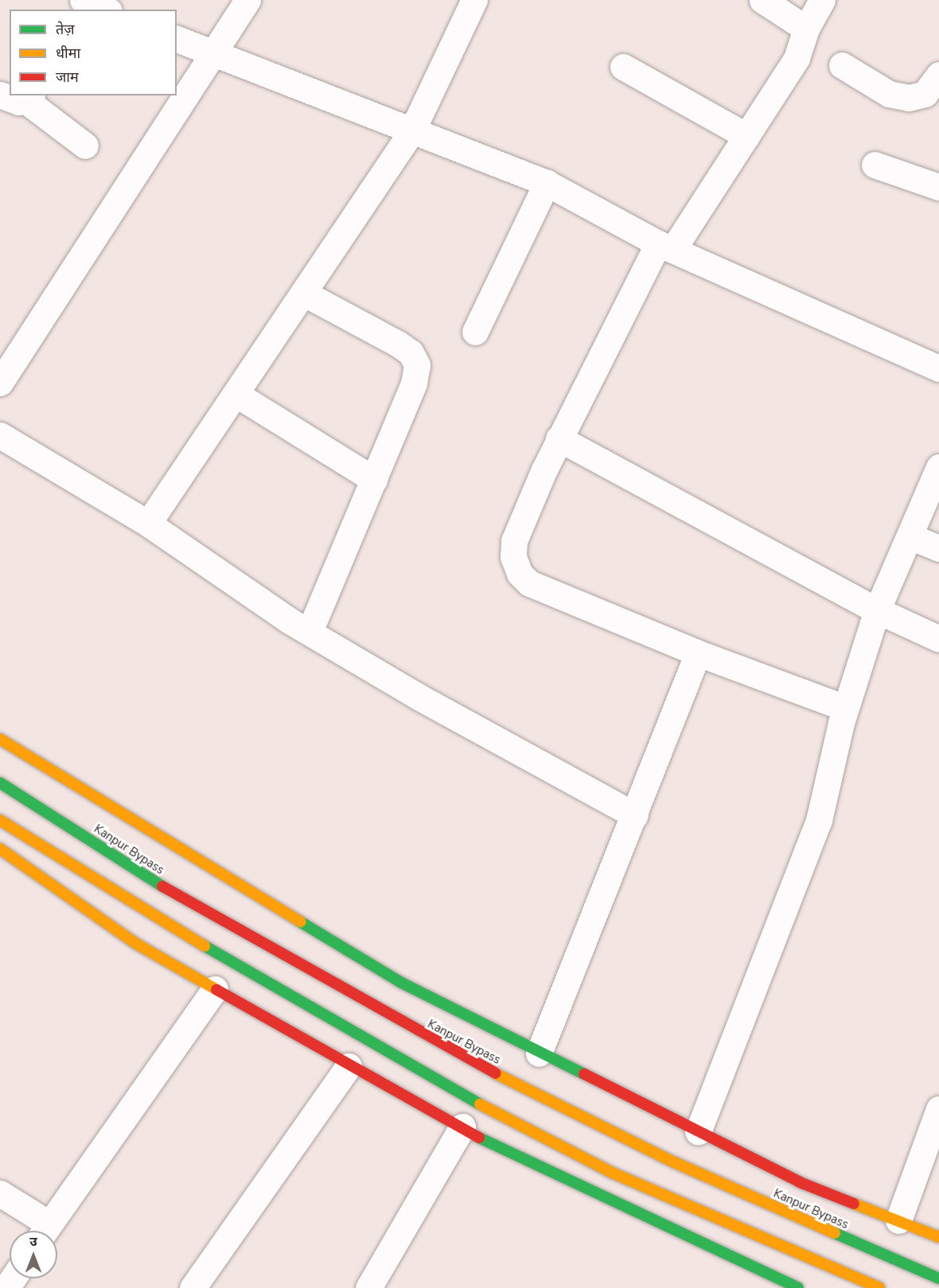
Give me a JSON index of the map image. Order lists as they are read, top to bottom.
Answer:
{
  "streets": {
    "main road": ["Kanpur Bypass"]
  },
  "legend": ["तेज़", "धीमा", "जाम"],
  "north": "top"
}
